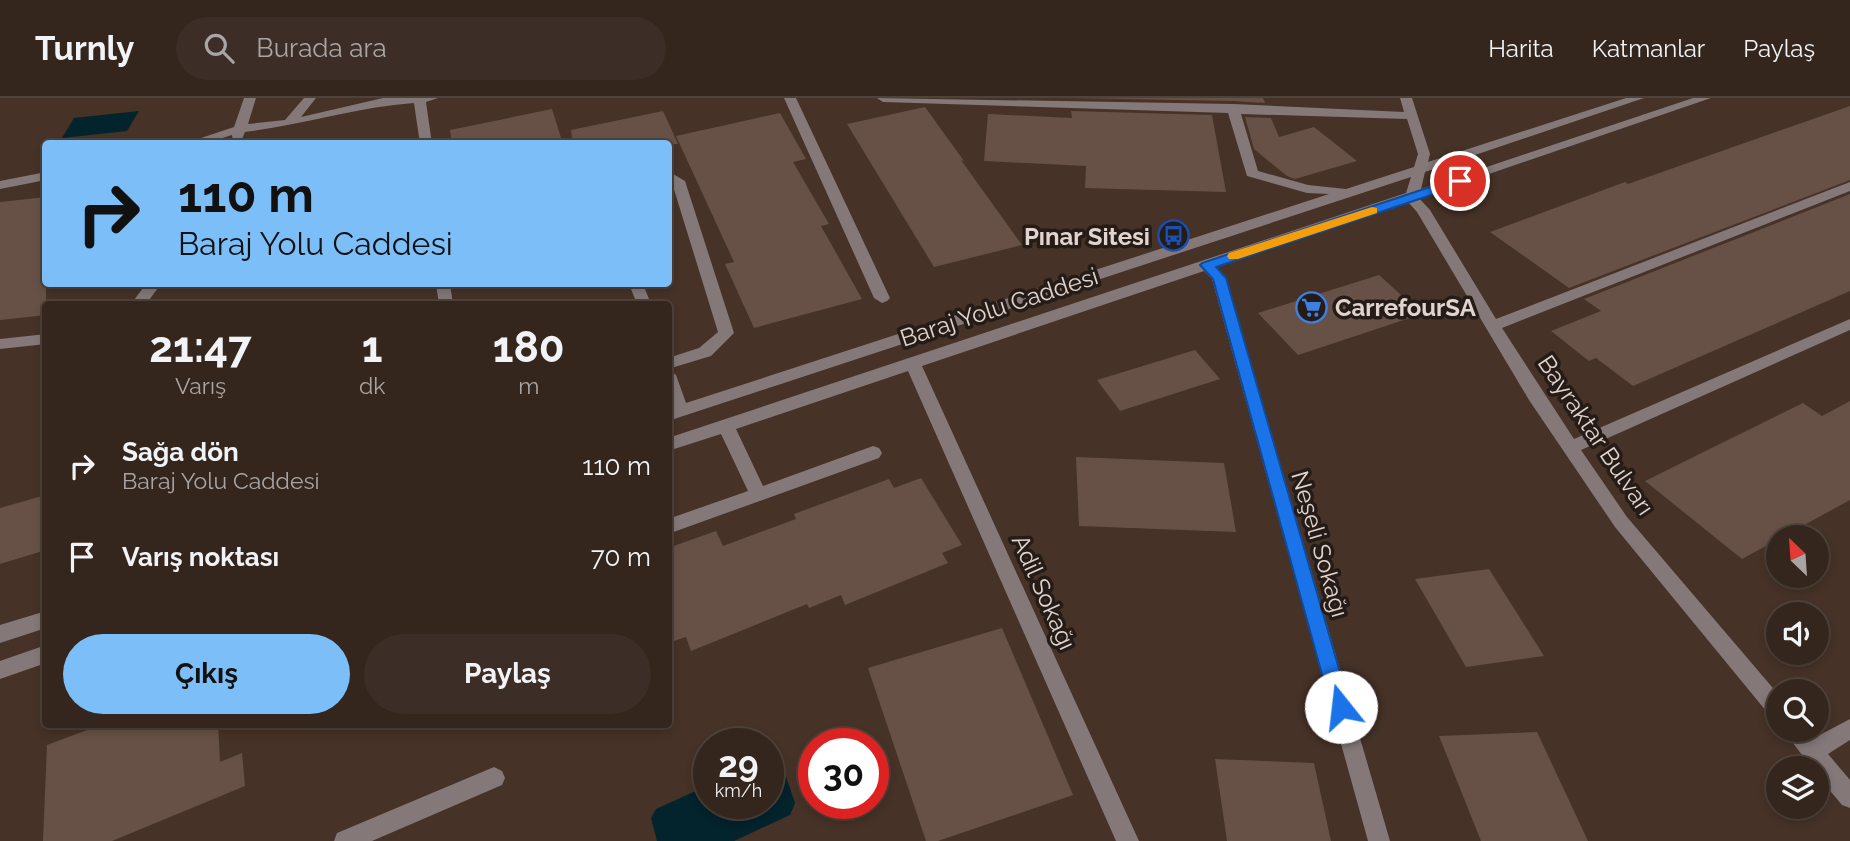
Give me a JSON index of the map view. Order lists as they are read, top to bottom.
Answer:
{
  "streets": {
    "street": [
      "Baraj Yolu Caddesi",
      "Bayraktar Bulvarı",
      "Neşeli Sokağı",
      "Adil Sokağı"
    ]
  },
  "crossings": [
    ["Baraj Yolu Caddesi", "Bayraktar Bulvarı"],
    ["Baraj Yolu Caddesi", "Neşeli Sokağı"],
    ["Baraj Yolu Caddesi", "Adil Sokağı"]
  ],
  "places": {
    "bus stop": ["Pınar Sitesi"],
    "supermarket": ["CarrefourSA"]
  },
  "north": "top left",
  "page": {
    "header": "Turnly",
    "search": "Burada ara",
    "nav": ["Harita", "Katmanlar", "Paylaş"],
    "turn": ["110 m", "Baraj Yolu Caddesi"],
    "eta": [
      "21:47",
      "Varış",
      "1",
      "dk",
      "180",
      "m"
    ],
    "list": [
      {
        "name": "Sağa dön",
        "note": "Baraj Yolu Caddesi",
        "value": "110 m"
      },
      {
        "name": "Varış noktası",
        "value": "70 m"
      }
    ],
    "buttons": ["Çıkış", "Paylaş"],
    "speed": "29 km/h",
    "limit": "30"
  }
}
